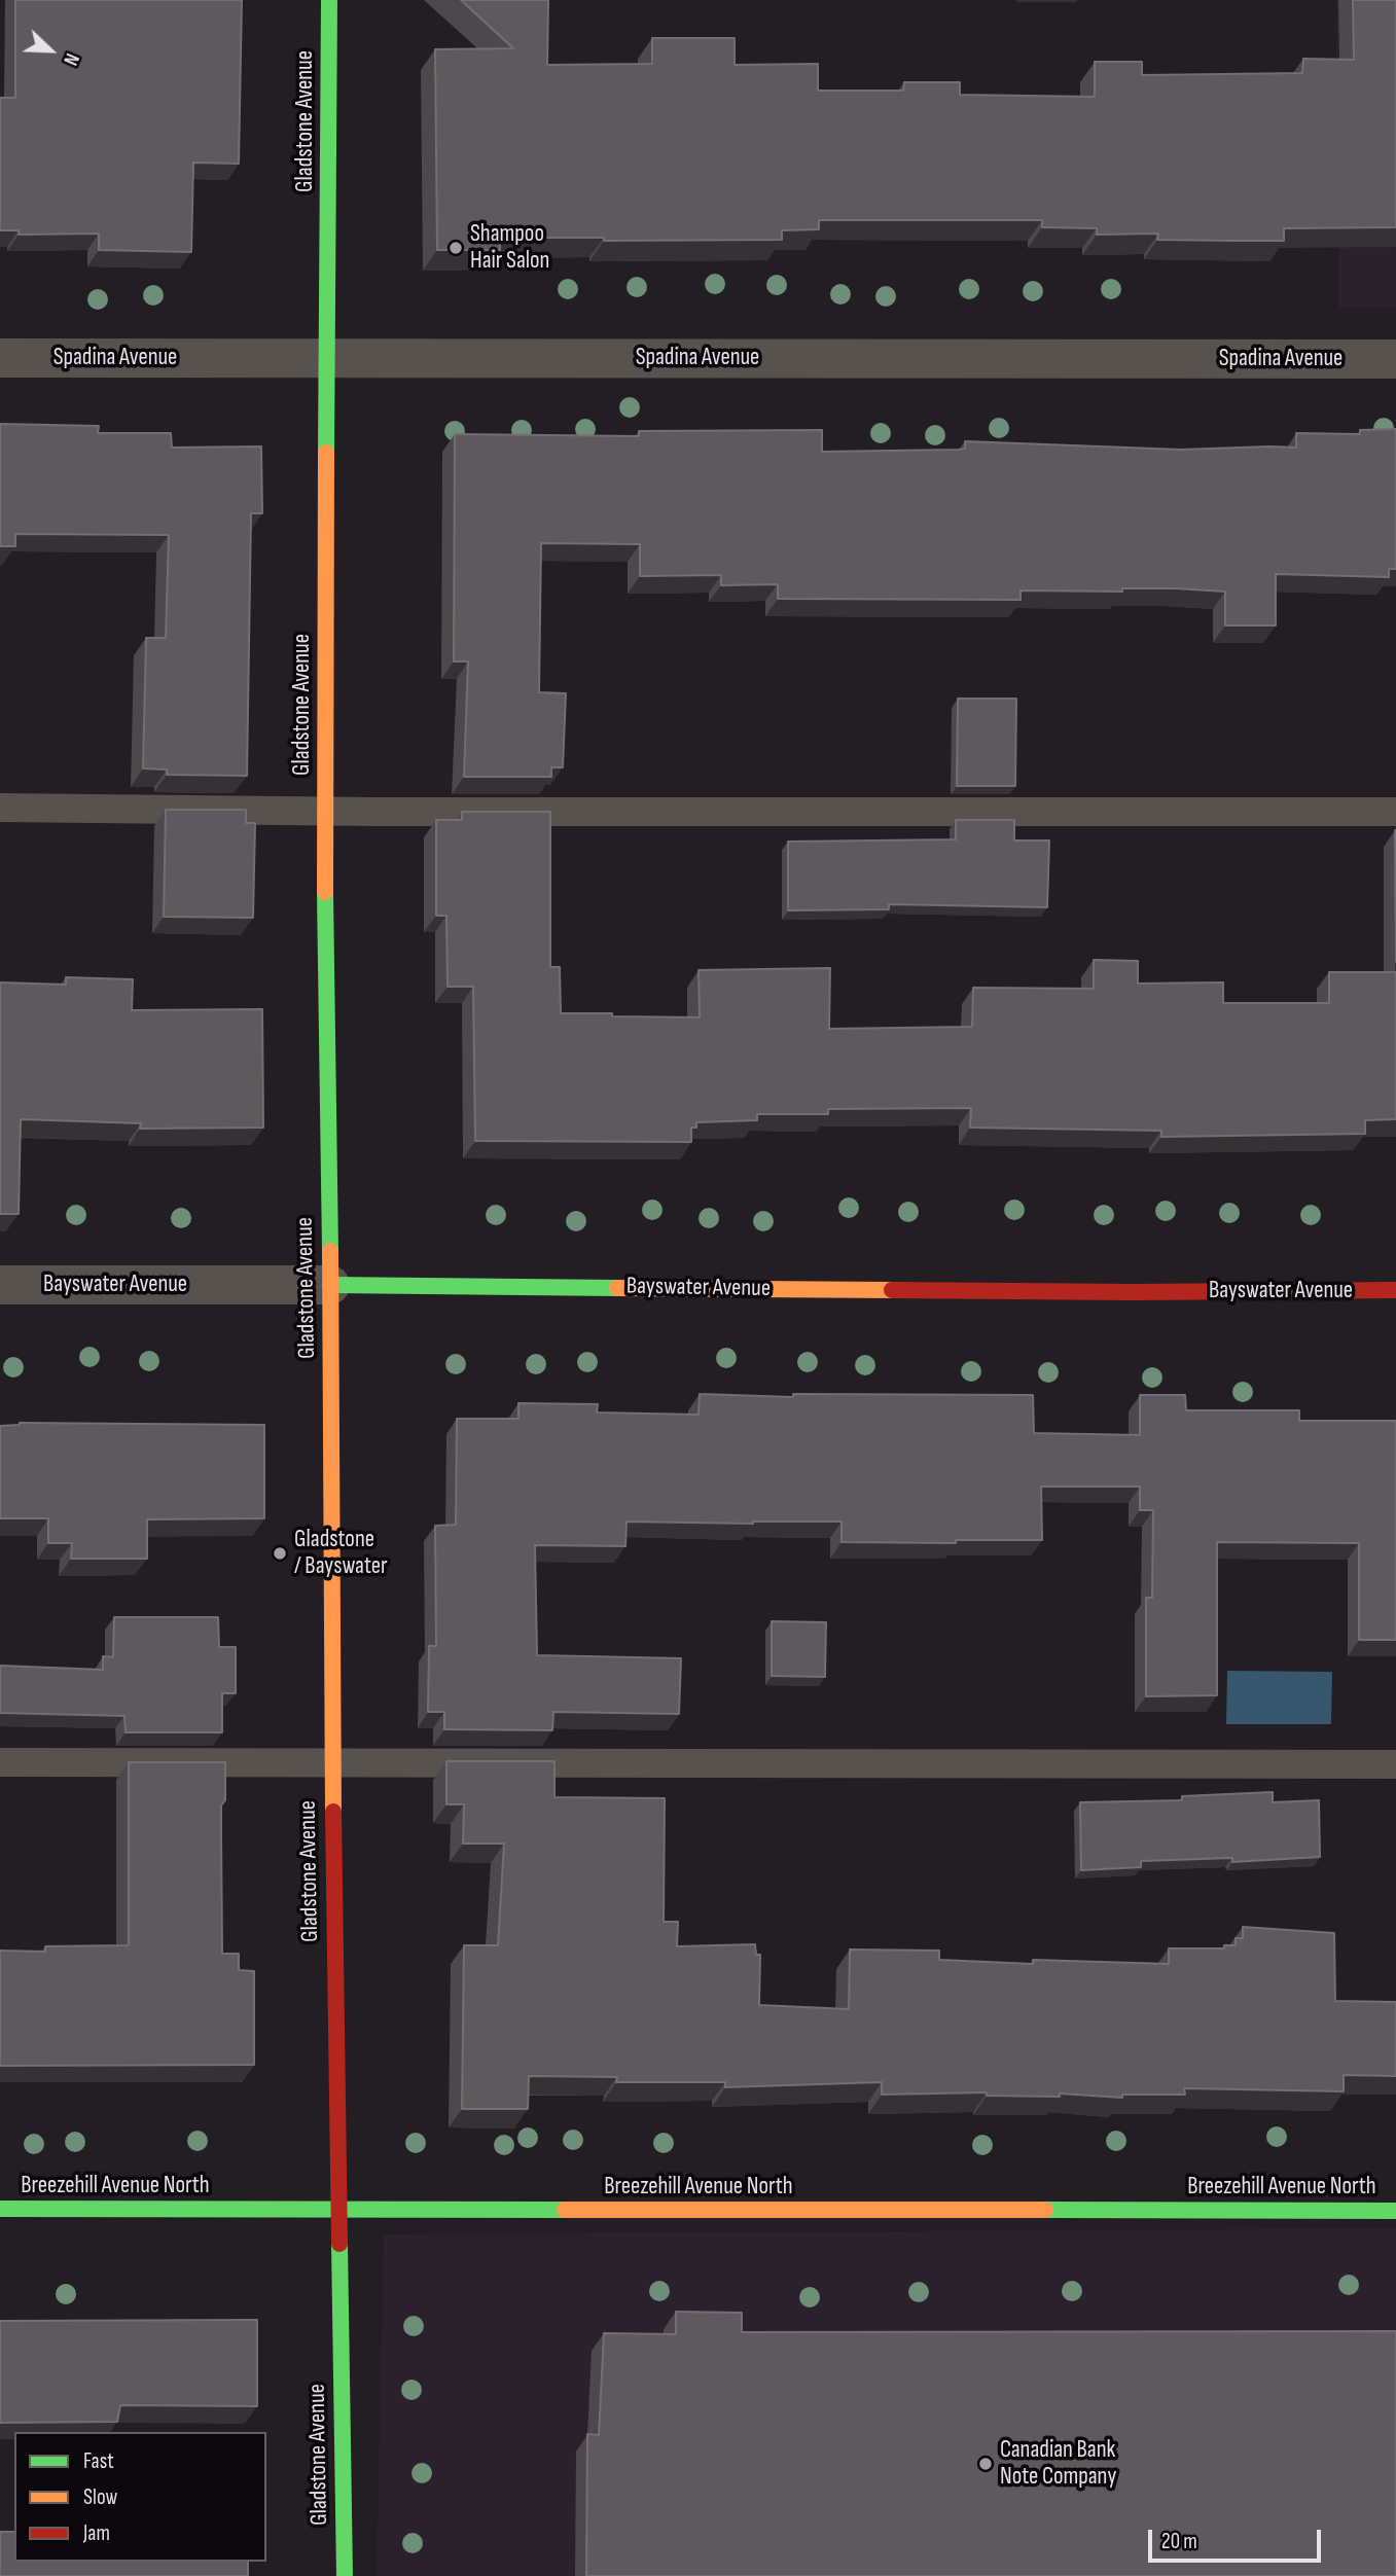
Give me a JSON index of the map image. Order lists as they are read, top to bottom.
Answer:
{
  "streets": {
    "street": [
      "Gladstone Avenue",
      "Spadina Avenue",
      "Bayswater Avenue",
      "Breezehill Avenue North"
    ]
  },
  "crossings": [
    ["Gladstone Avenue", "Spadina Avenue"],
    ["Gladstone Avenue", "Bayswater Avenue"],
    ["Gladstone Avenue", "Breezehill Avenue North"]
  ],
  "places": ["Shampoo Hair Salon", "Gladstone / Bayswater", "Canadian Bank Note Company"],
  "legend": ["Fast", "Slow", "Jam"],
  "scale_bar": "20 m",
  "north": "bottom right"
}
